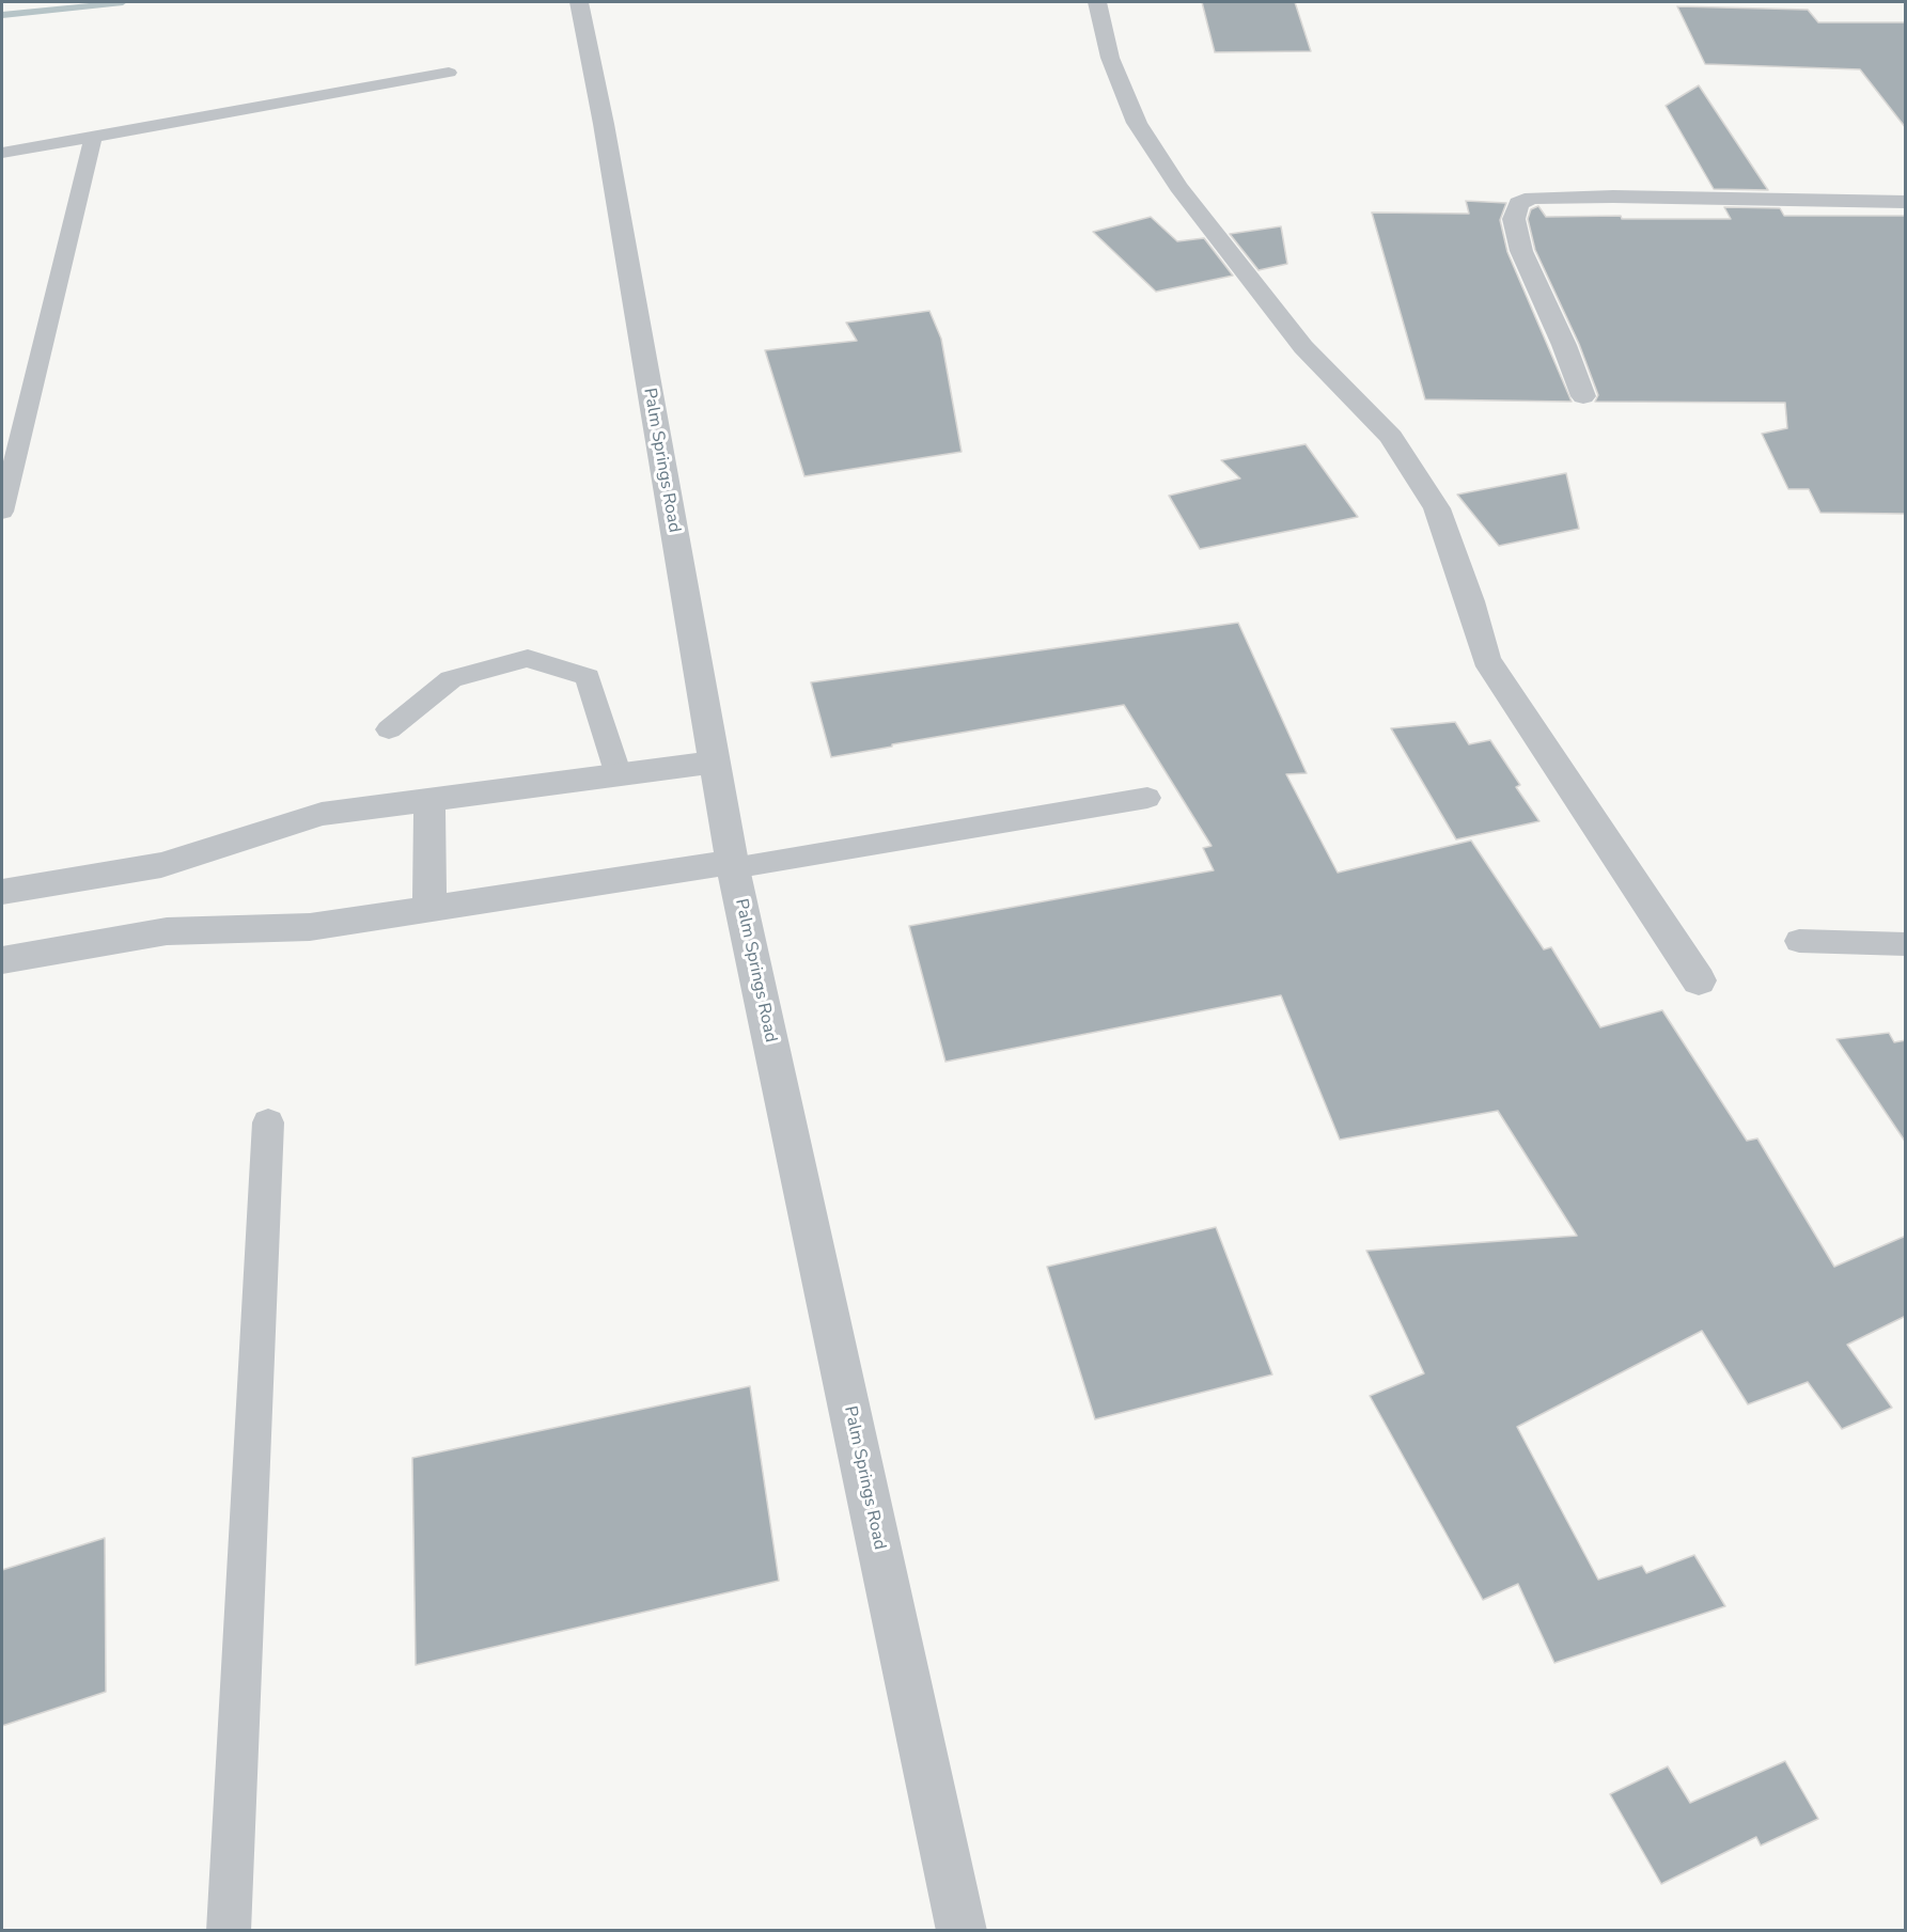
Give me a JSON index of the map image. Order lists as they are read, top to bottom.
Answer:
{
  "streets": {
    "street": ["Palm Springs Road"]
  }
}
